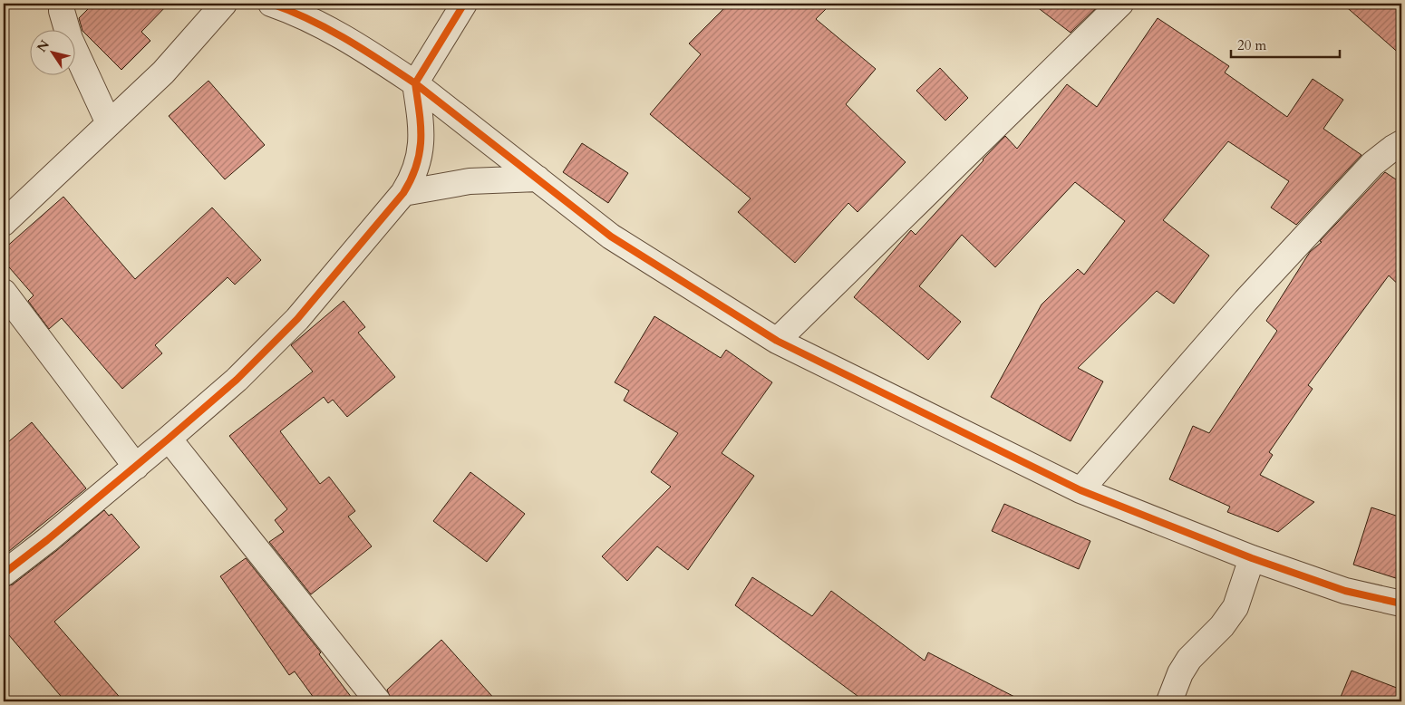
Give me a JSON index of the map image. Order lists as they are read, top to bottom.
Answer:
{
  "scale_bar": "20 m",
  "north": "top left"
}
